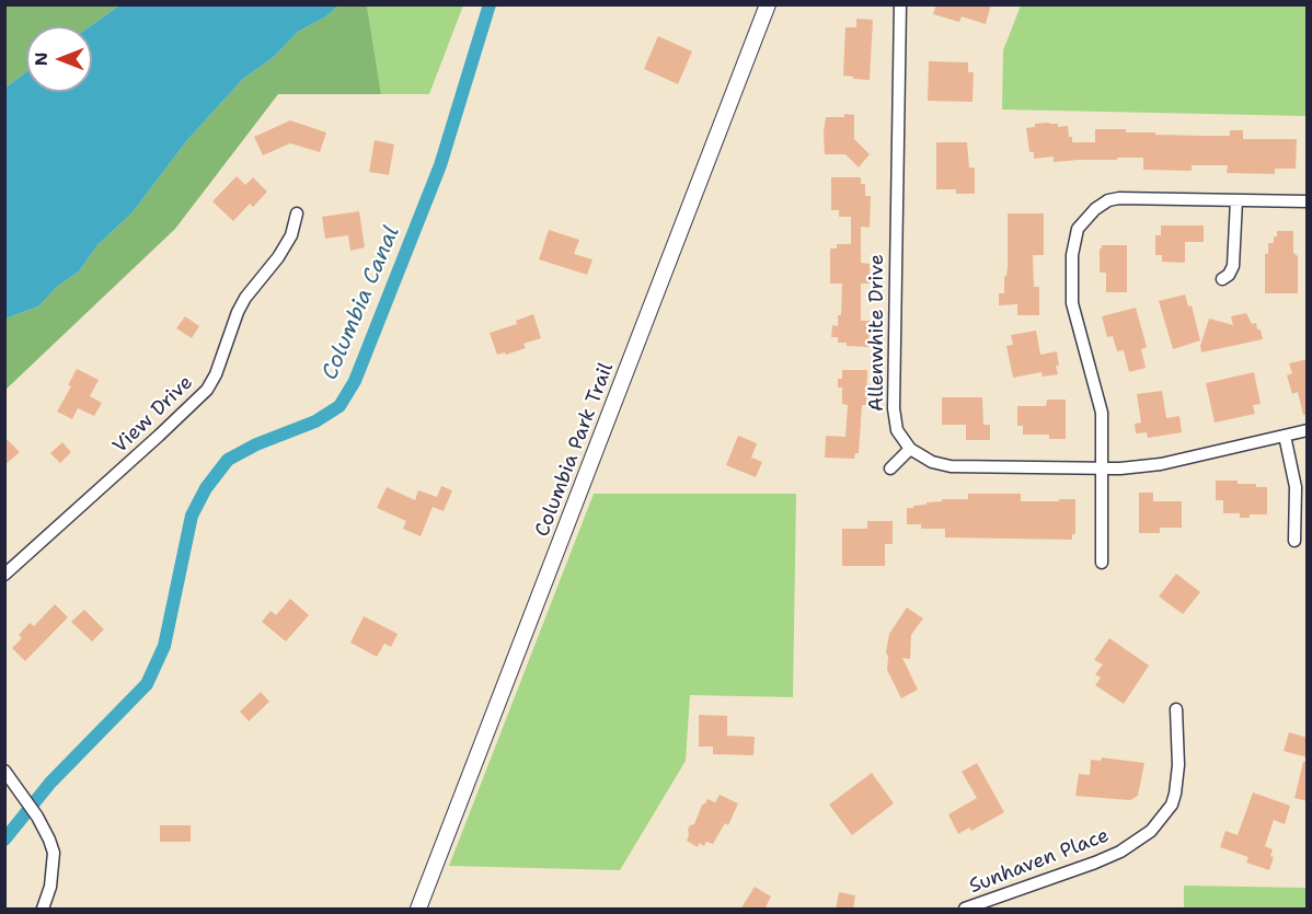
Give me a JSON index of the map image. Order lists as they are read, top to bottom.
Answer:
{
  "streets": {
    "main road": ["Columbia Park Trail"],
    "street": ["Allenwhite Drive", "View Drive", "Sunhaven Place"]
  },
  "water": ["Columbia Canal"],
  "north": "left"
}
